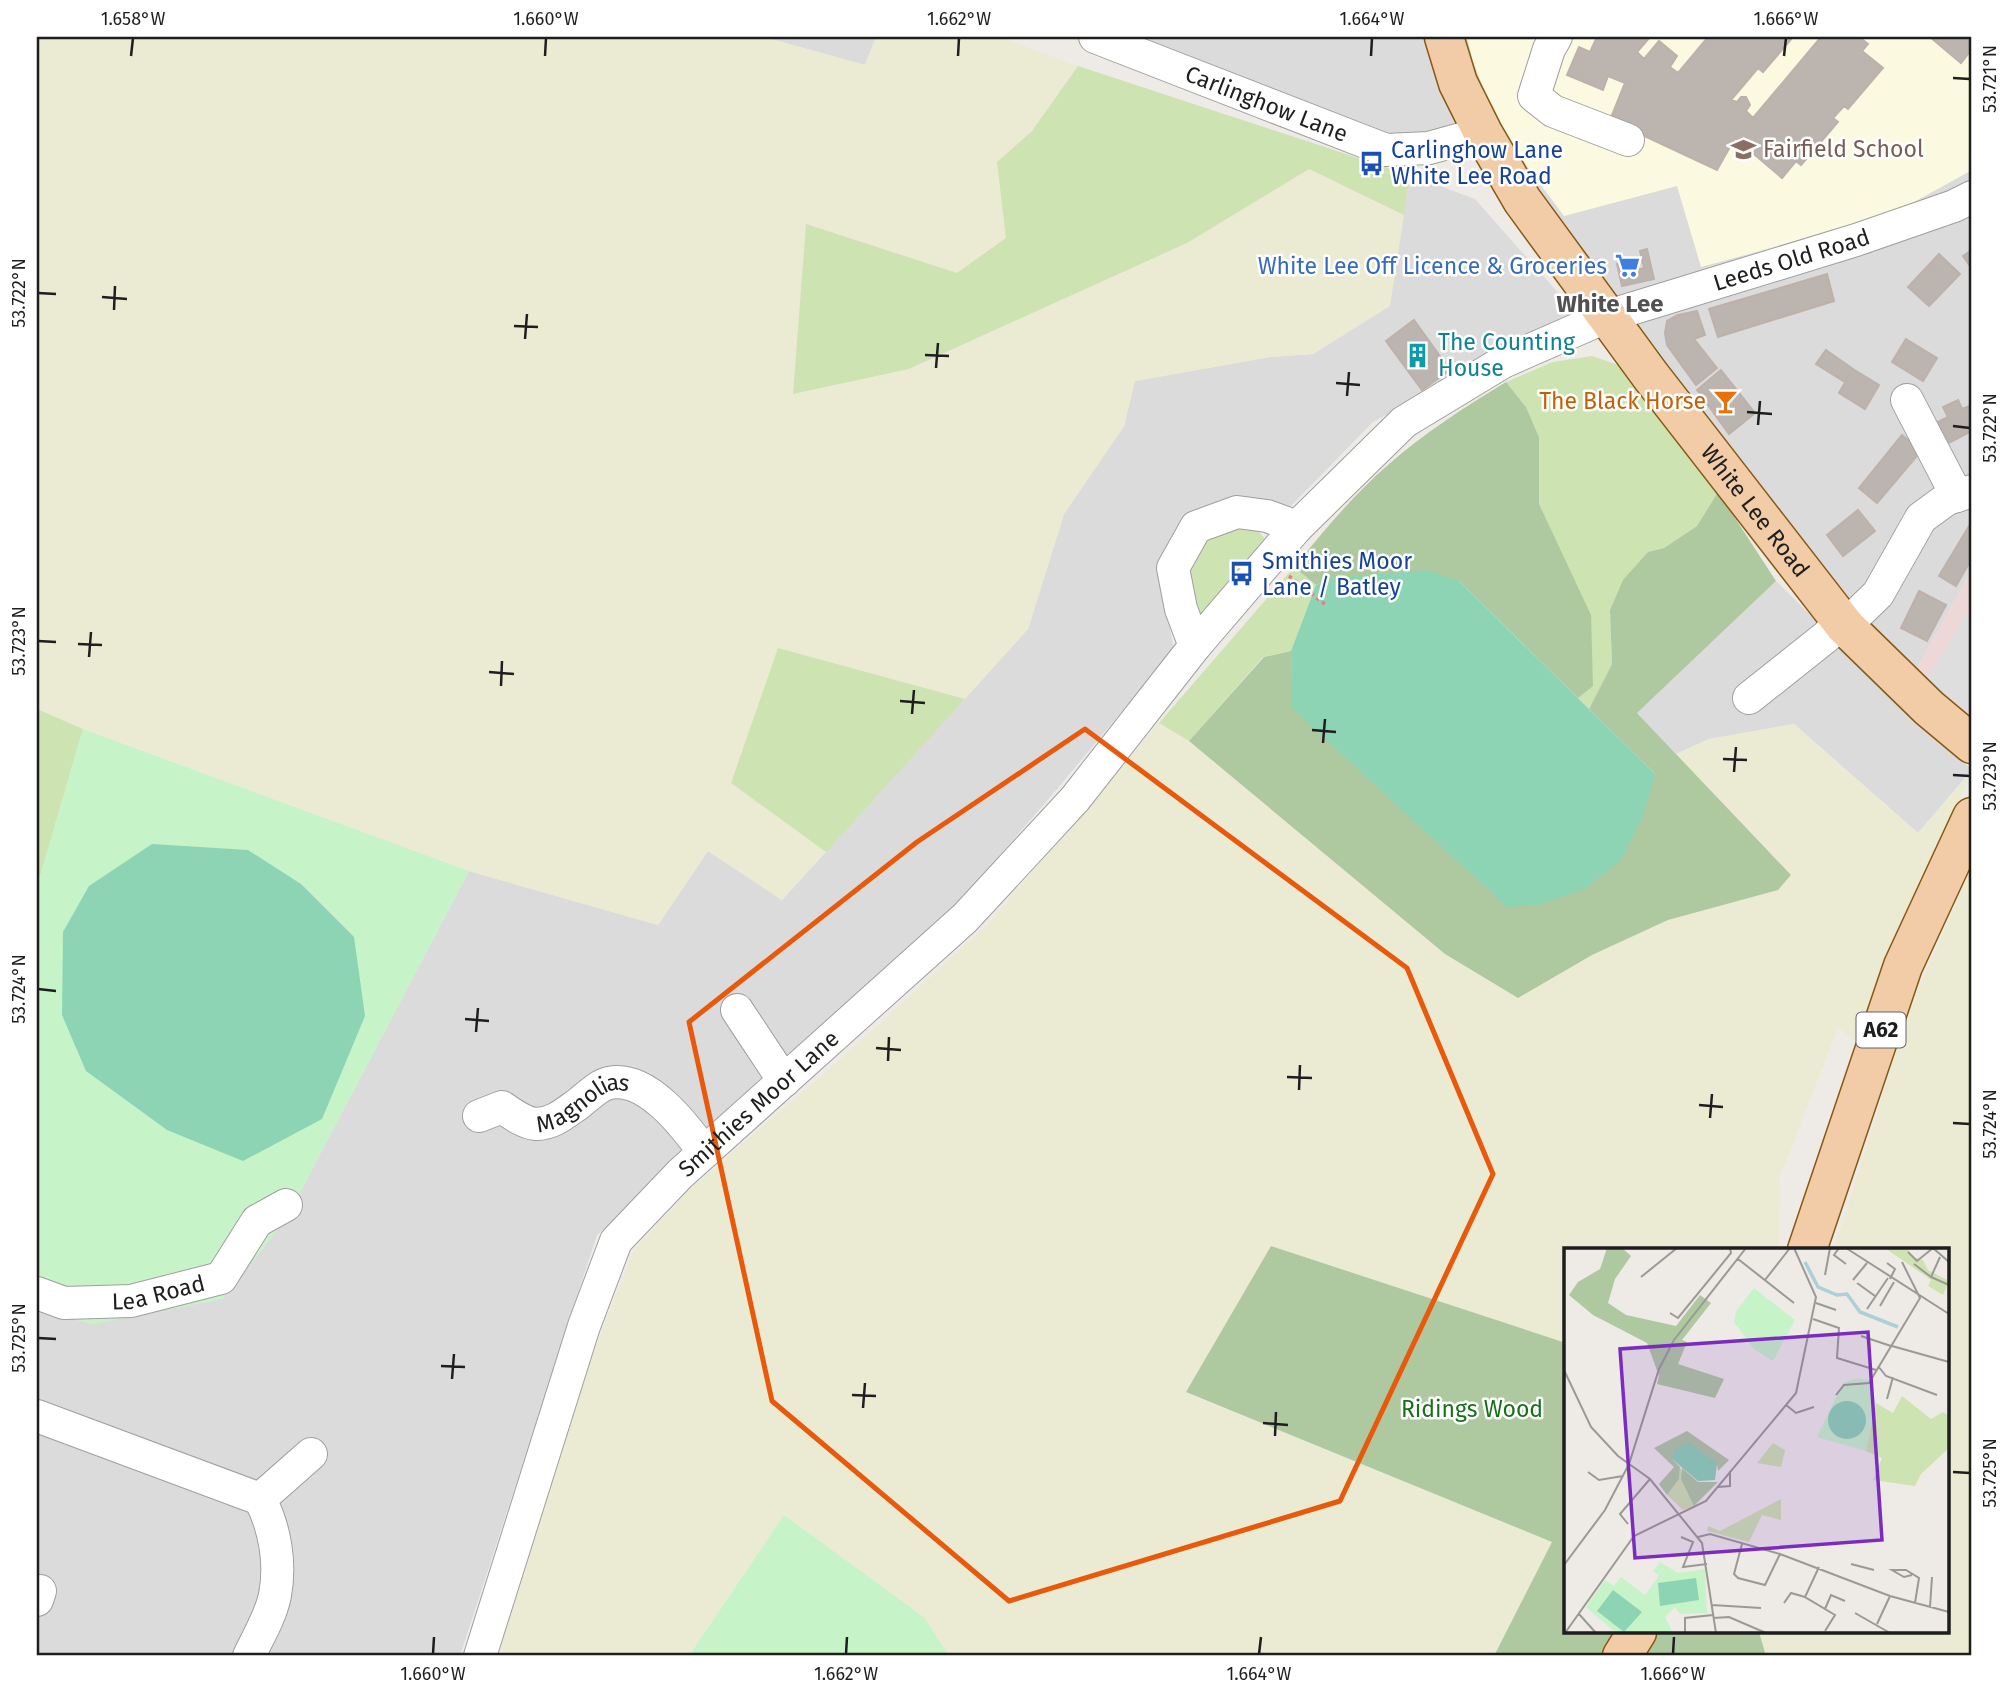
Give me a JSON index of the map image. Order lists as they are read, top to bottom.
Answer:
{
  "streets": {
    "main road": ["White Lee Road", "A62"],
    "street": [
      "Carlinghow Lane",
      "Leeds Old Road",
      "Magnolias",
      "Smithies Moor Lane",
      "Lea Road"
    ]
  },
  "crossings": [
    ["Carlinghow Lane", "White Lee Road"],
    ["Leeds Old Road", "White Lee Road"],
    ["Leeds Old Road", "Smithies Moor Lane"],
    ["White Lee Road", "Smithies Moor Lane"],
    ["Magnolias", "Smithies Moor Lane"]
  ],
  "districts": ["White Lee"],
  "parks": ["Ridings Wood"],
  "places": {
    "school or university": ["Fairfield School"],
    "bus stop": ["Carlinghow Lane White Lee Road", "Smithies Moor Lane / Batley"],
    "supermarket": ["White Lee Off Licence & Groceries"],
    "building": ["The Counting House"],
    "bar": ["The Black Horse"]
  },
  "coordinates": [
    "1.658°W",
    "1.660°W",
    "1.662°W",
    "1.664°W",
    "1.666°W",
    "53.721°N",
    "53.722°N",
    "53.723°N",
    "53.724°N",
    "53.725°N"
  ]
}
